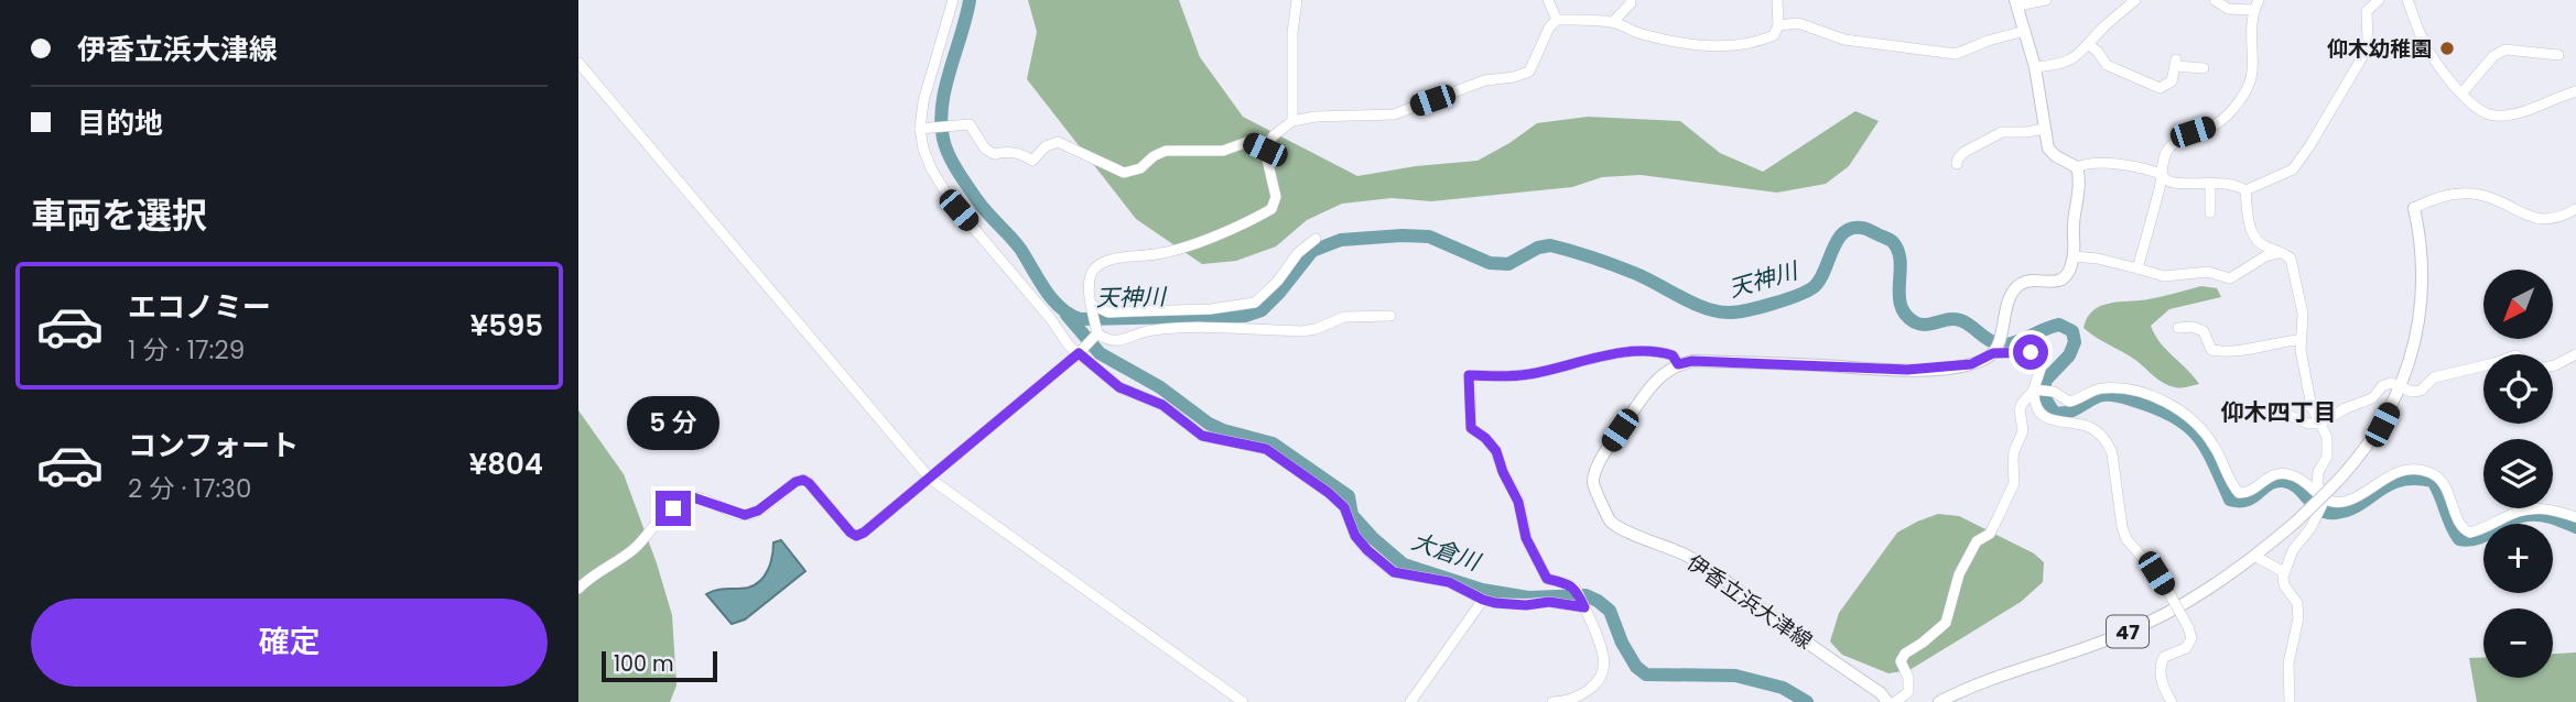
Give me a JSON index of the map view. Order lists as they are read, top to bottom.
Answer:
{
  "streets": {
    "main road": ["伊香立浜大津線", "47"]
  },
  "districts": ["仰木四丁目"],
  "water": ["天神川", "大倉川"],
  "places": ["仰木幼稚園"],
  "scale_bar": "100 m",
  "north": "bottom left",
  "page": {
    "banner": ["伊香立浜大津線", "目的地"],
    "heading": "車両を選択",
    "list": [
      {
        "name": "エコノミー",
        "note": "1 分 · 17:29",
        "value": "¥595"
      },
      {
        "name": "コンフォート",
        "note": "2 分 · 17:30",
        "value": "¥804"
      }
    ],
    "map_buttons": ["+", "−"],
    "bubble": "5 分",
    "buttons": "確定",
    "scale": "100 m"
  }
}
